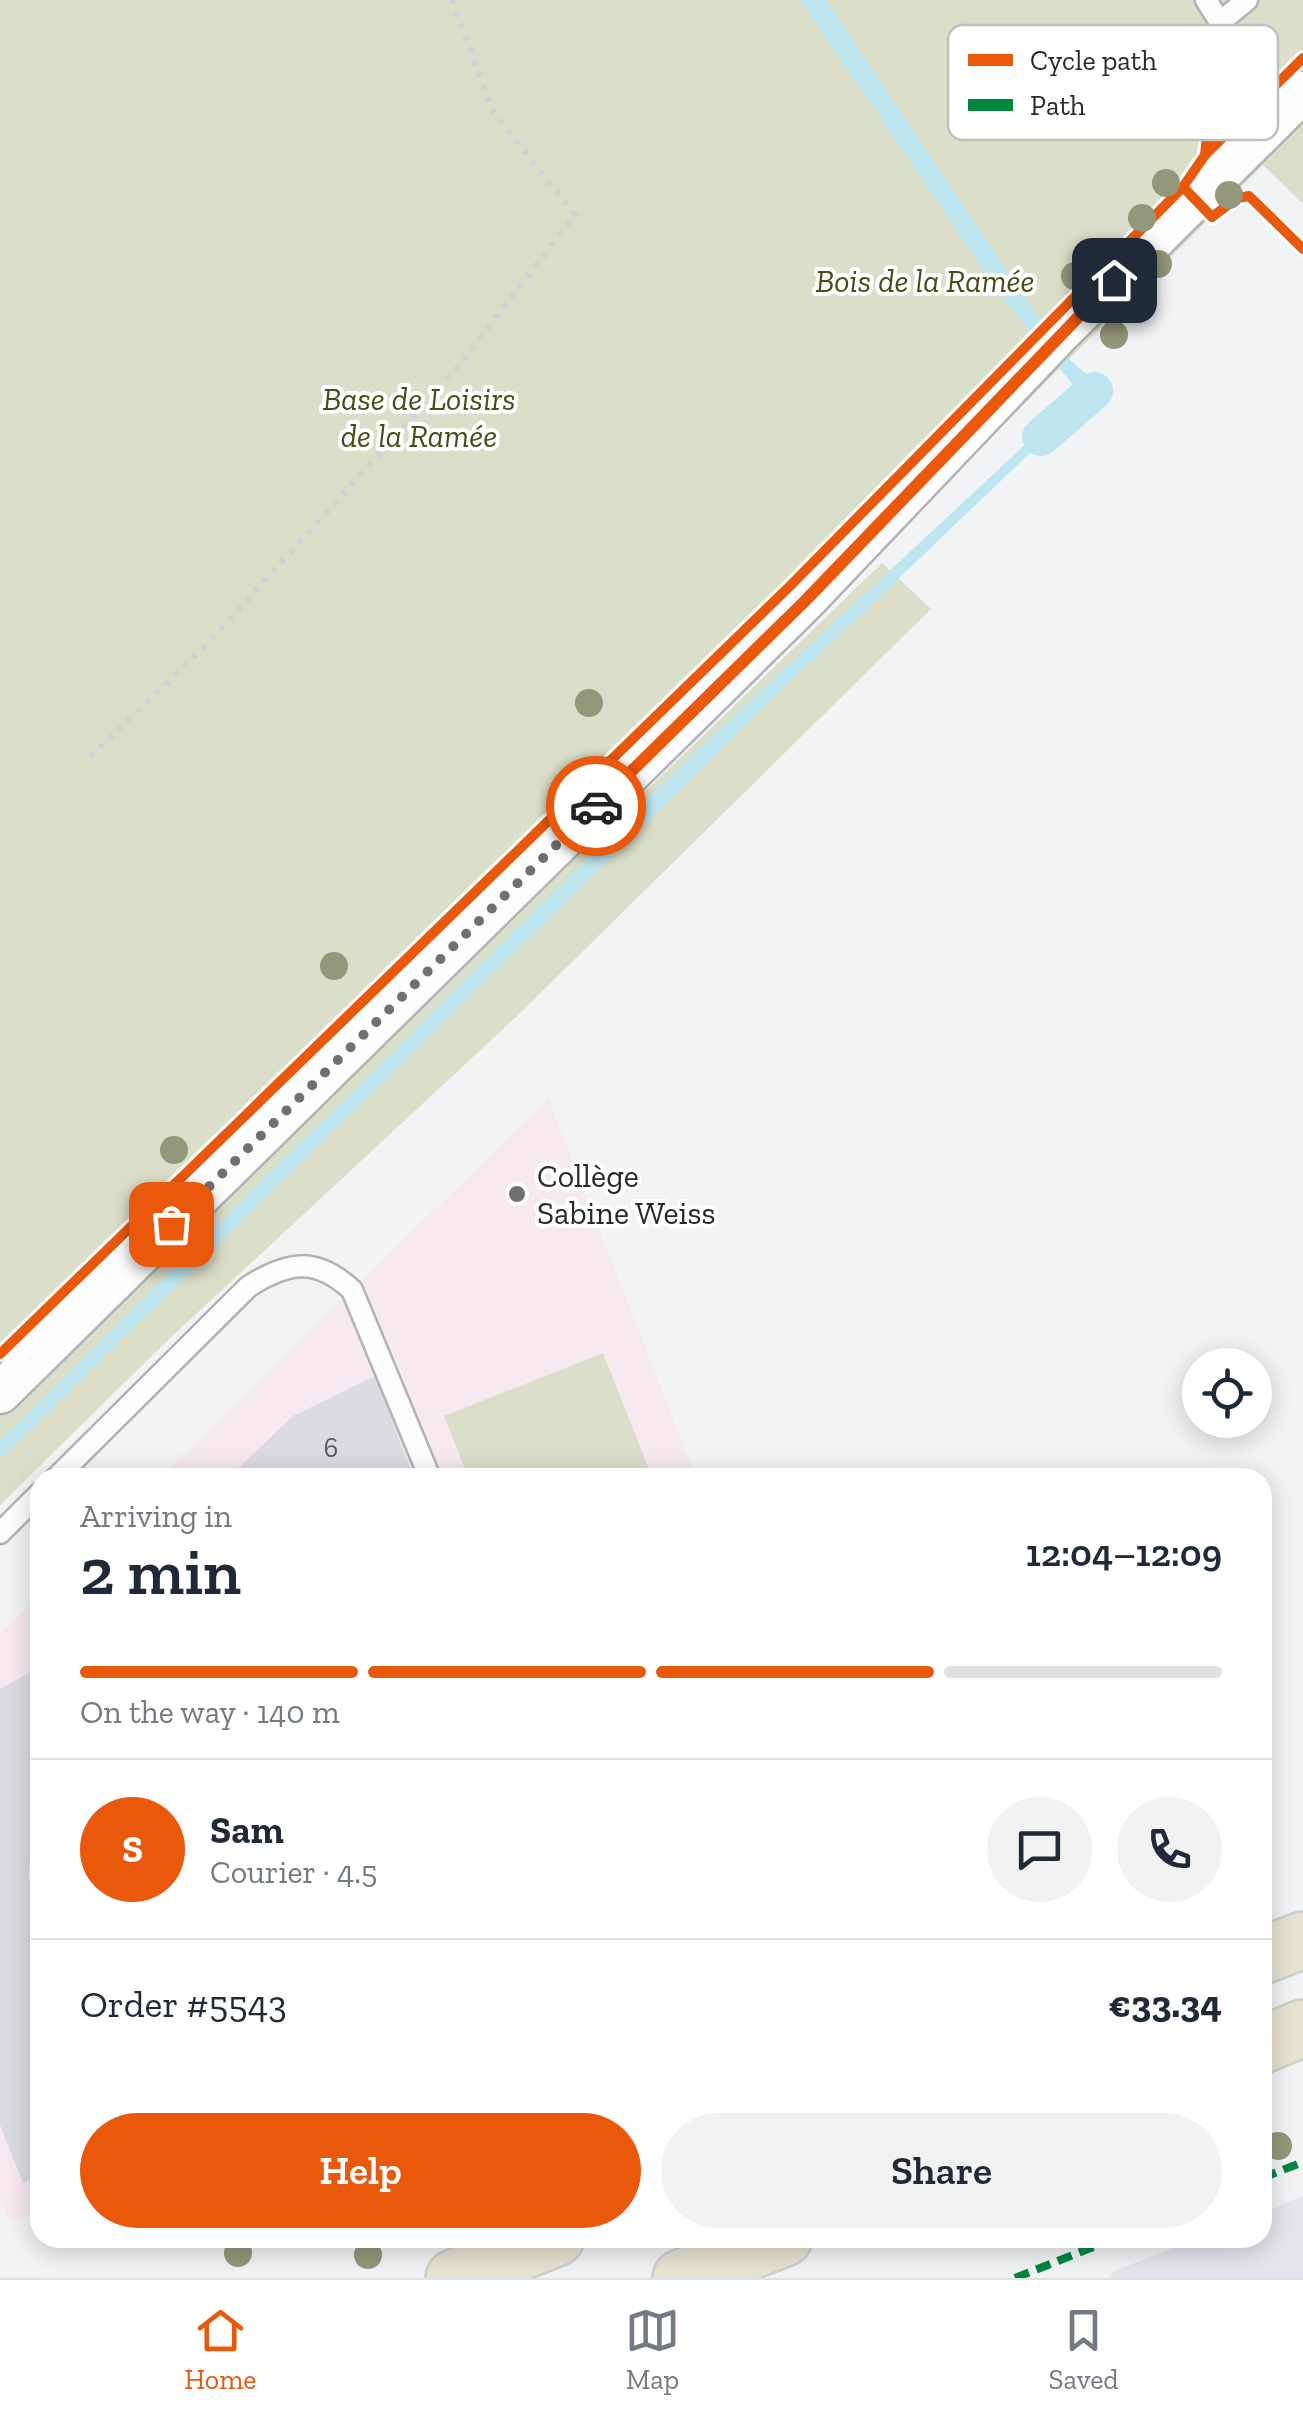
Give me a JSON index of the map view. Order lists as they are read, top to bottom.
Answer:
{
  "parks": ["Bois de la Ramée", "Base de Loisirs de la Ramée"],
  "places": ["Collège Sabine Weiss"],
  "house_numbers": ["6"],
  "legend": ["Cycle path", "Path"],
  "page": {
    "heading": ["2 min", "Arriving in", "12:04–12:09"],
    "panel": [
      "Sam",
      "Courier · 4.5",
      "Order #5543",
      "€33.34"
    ],
    "bar": "On the way · 140 m",
    "round": "S",
    "buttons": ["Help", "Share"],
    "tabs": ["Home", "Map", "Saved"]
  }
}
